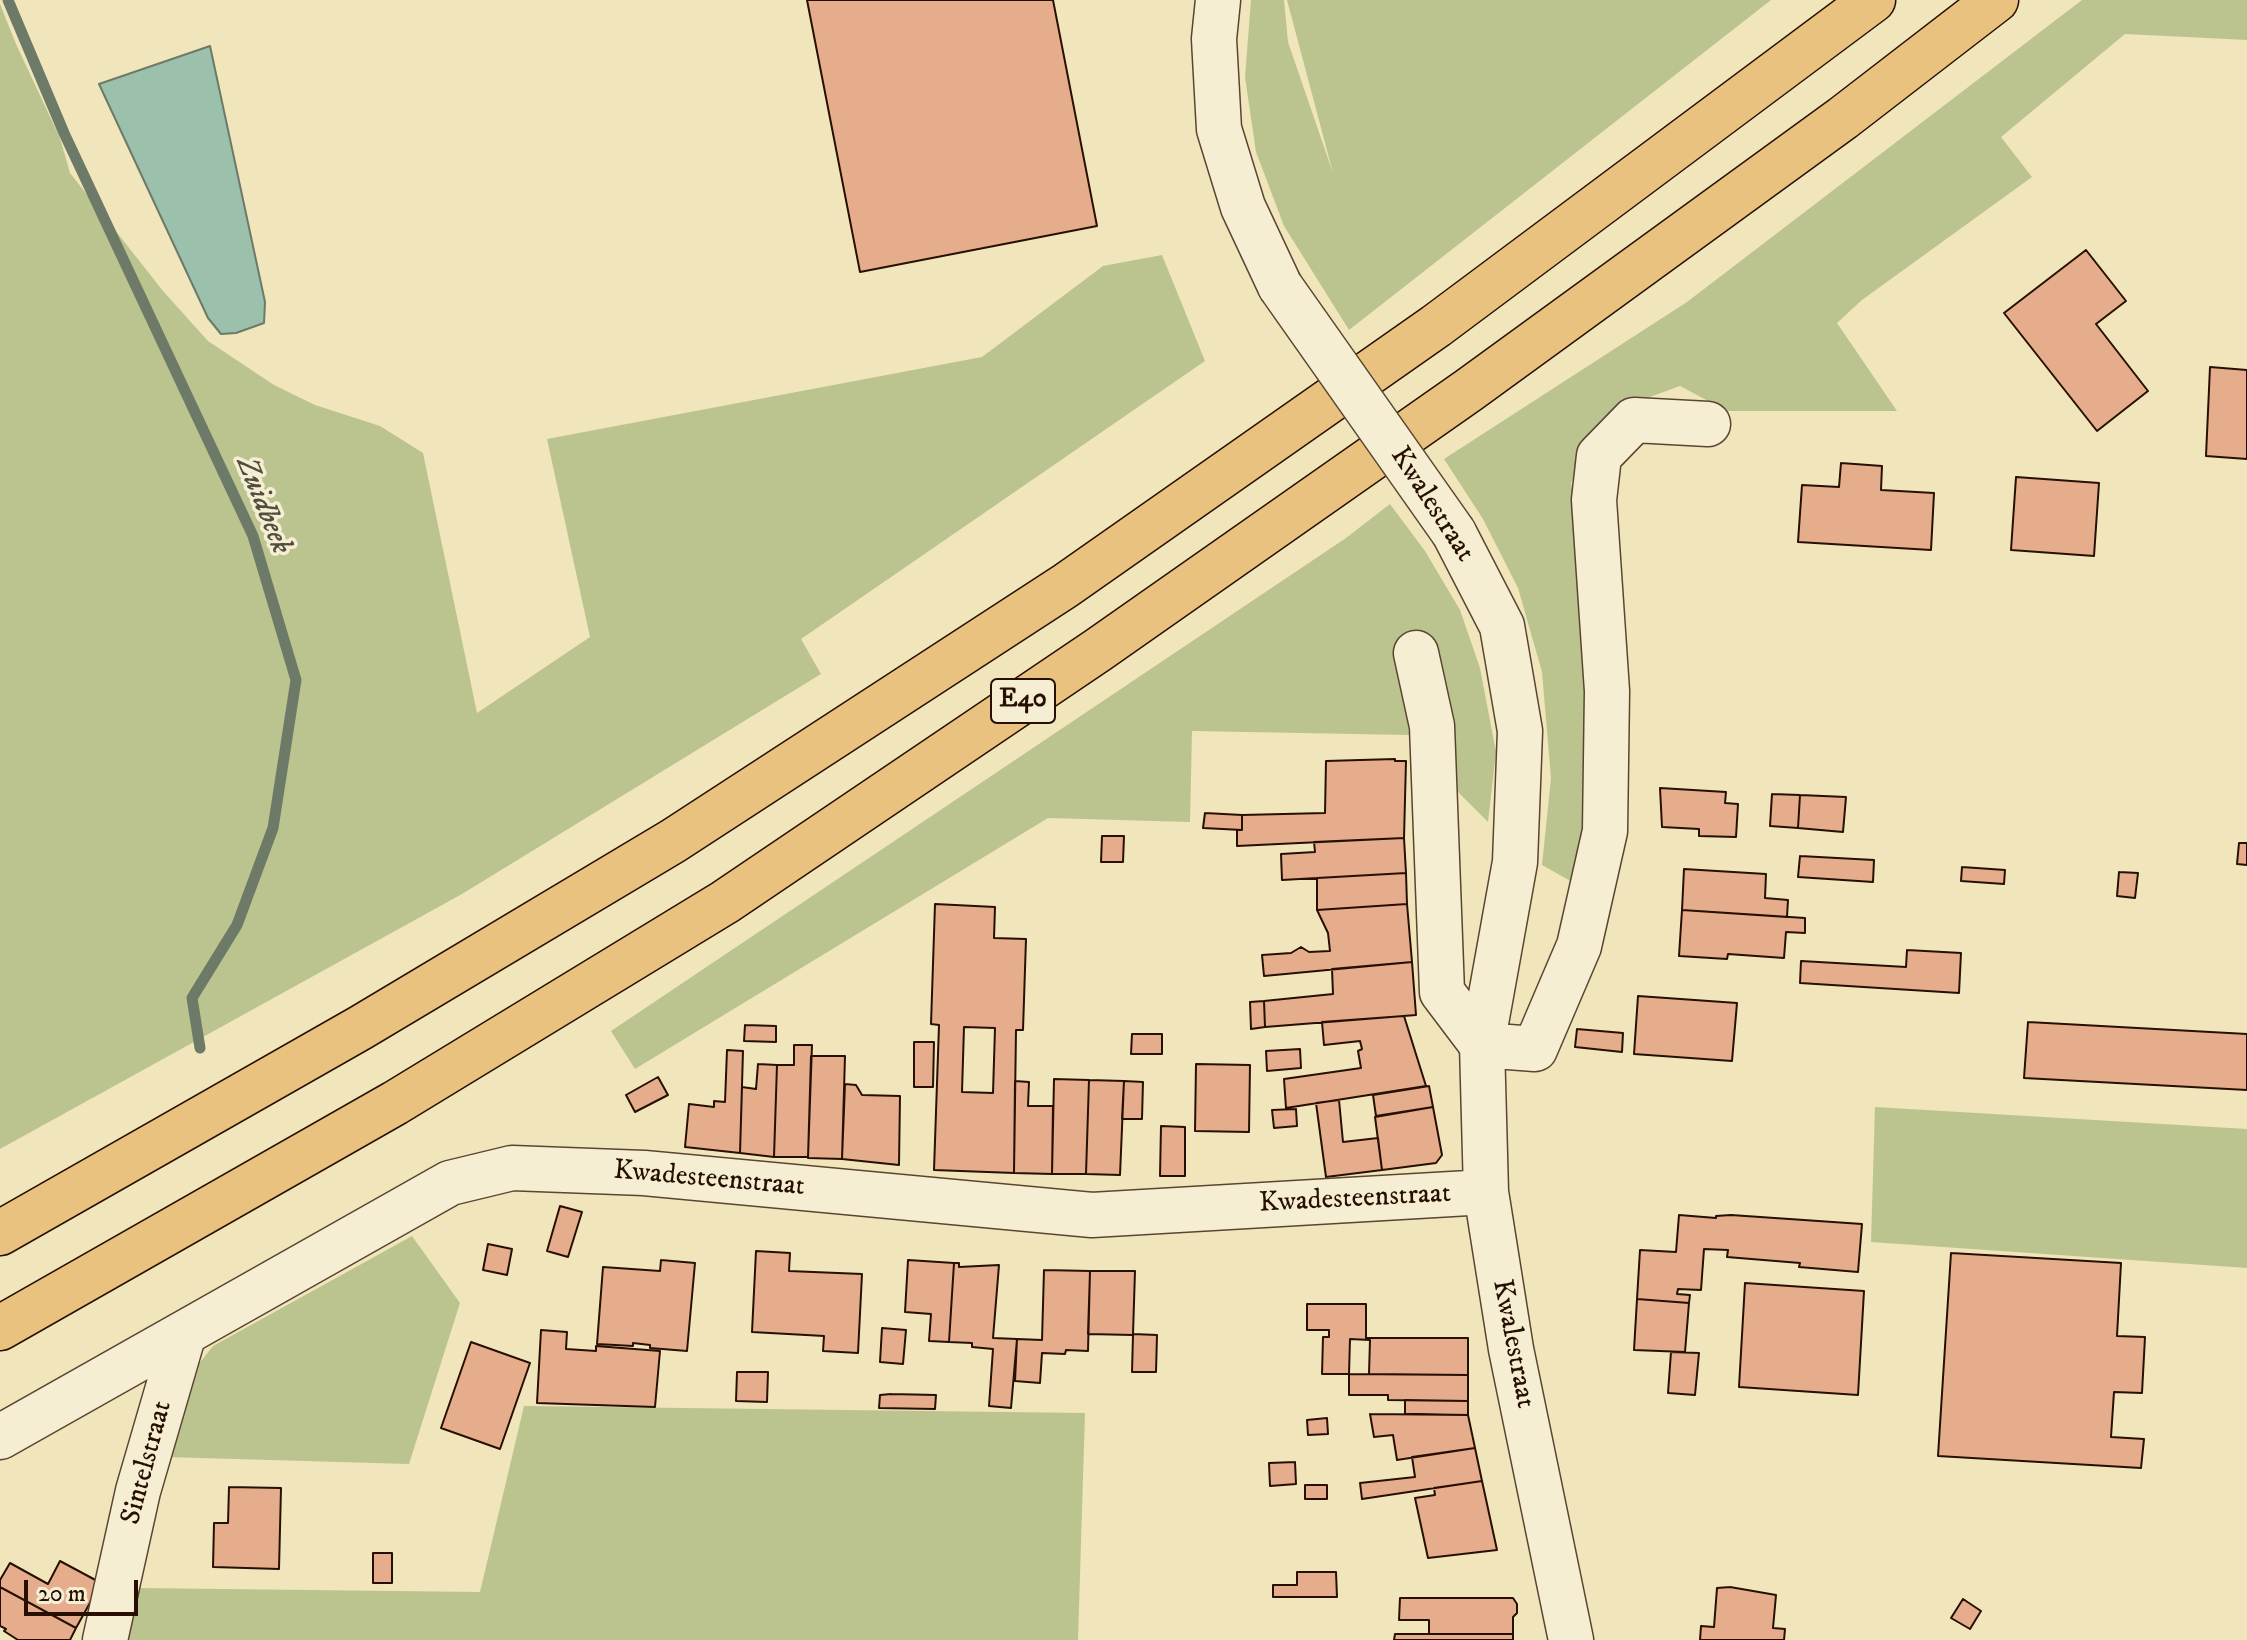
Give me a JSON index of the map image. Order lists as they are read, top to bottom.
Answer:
{
  "streets": {
    "highway": ["E40"],
    "street": ["Kwalestraat", "Kwadesteenstraat", "Sintelstraat"]
  },
  "crossings": [
    ["Kwalestraat", "Kwadesteenstraat"],
    ["Kwadesteenstraat", "Sintelstraat"]
  ],
  "water": ["Zuidbeek"],
  "scale_bar": "20 m"
}
